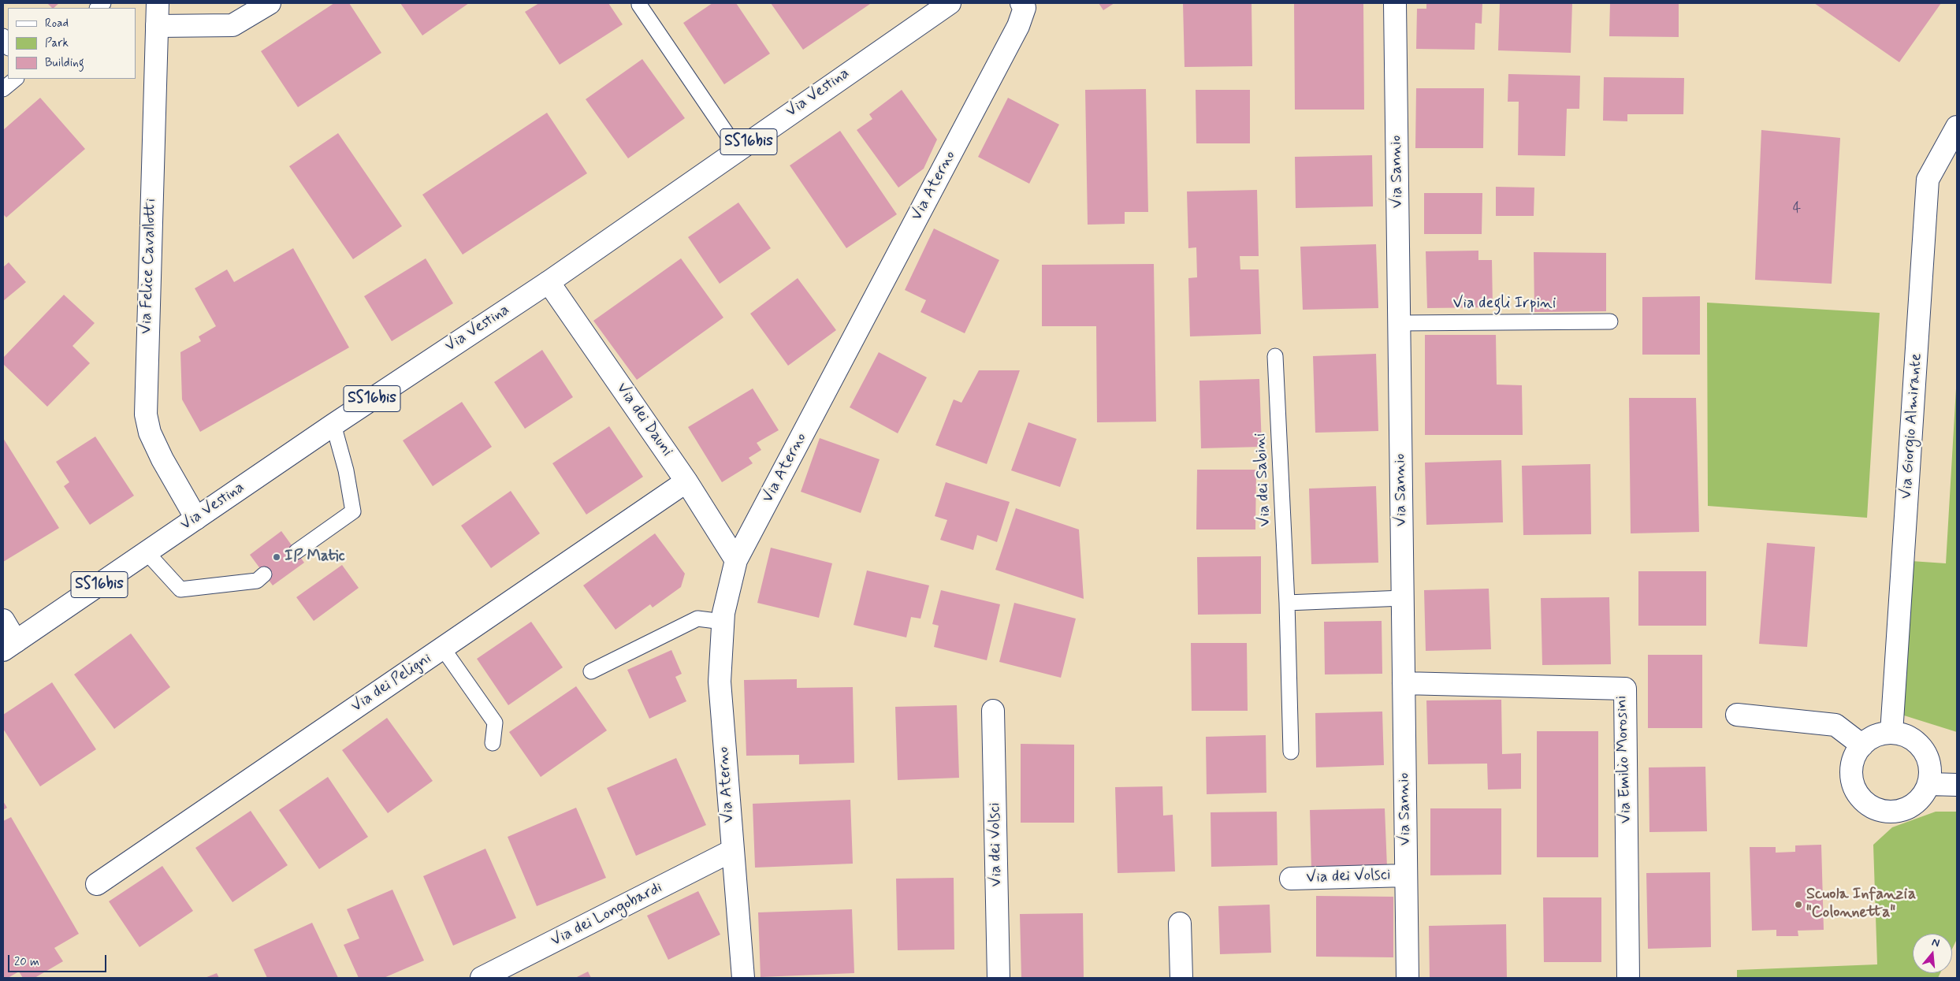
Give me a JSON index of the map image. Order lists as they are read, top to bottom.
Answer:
{
  "streets": {
    "street": [
      "Via Vestina",
      "SS16bis",
      "Via Sannio",
      "Via Aterno",
      "Via Felice Cavallotti",
      "Via dei Dauni",
      "Via Giorgio Almirante",
      "Via dei Peligni",
      "Via Emilio Morosini",
      "Via dei Volsci",
      "Via dei Longobardi"
    ],
    "lane": ["Via degli Irpini", "Via dei Sabini"]
  },
  "crossings": [
    ["Via Vestina", "Via Felice Cavallotti"],
    ["Via Vestina", "Via dei Dauni"],
    ["Via Sannio", "Via degli Irpini"],
    ["Via Sannio", "Via Emilio Morosini"],
    ["Via Sannio", "Via dei Volsci"],
    ["Via Aterno", "Via dei Dauni"],
    ["Via Aterno", "Via dei Longobardi"],
    ["Via dei Dauni", "Via dei Peligni"]
  ],
  "places": ["IP Matic", "Scuola Infanzia \"Colonnetta\""],
  "house_numbers": ["4"],
  "legend": ["Road", "Park", "Building"],
  "scale_bar": "20 m",
  "north": "top"
}
